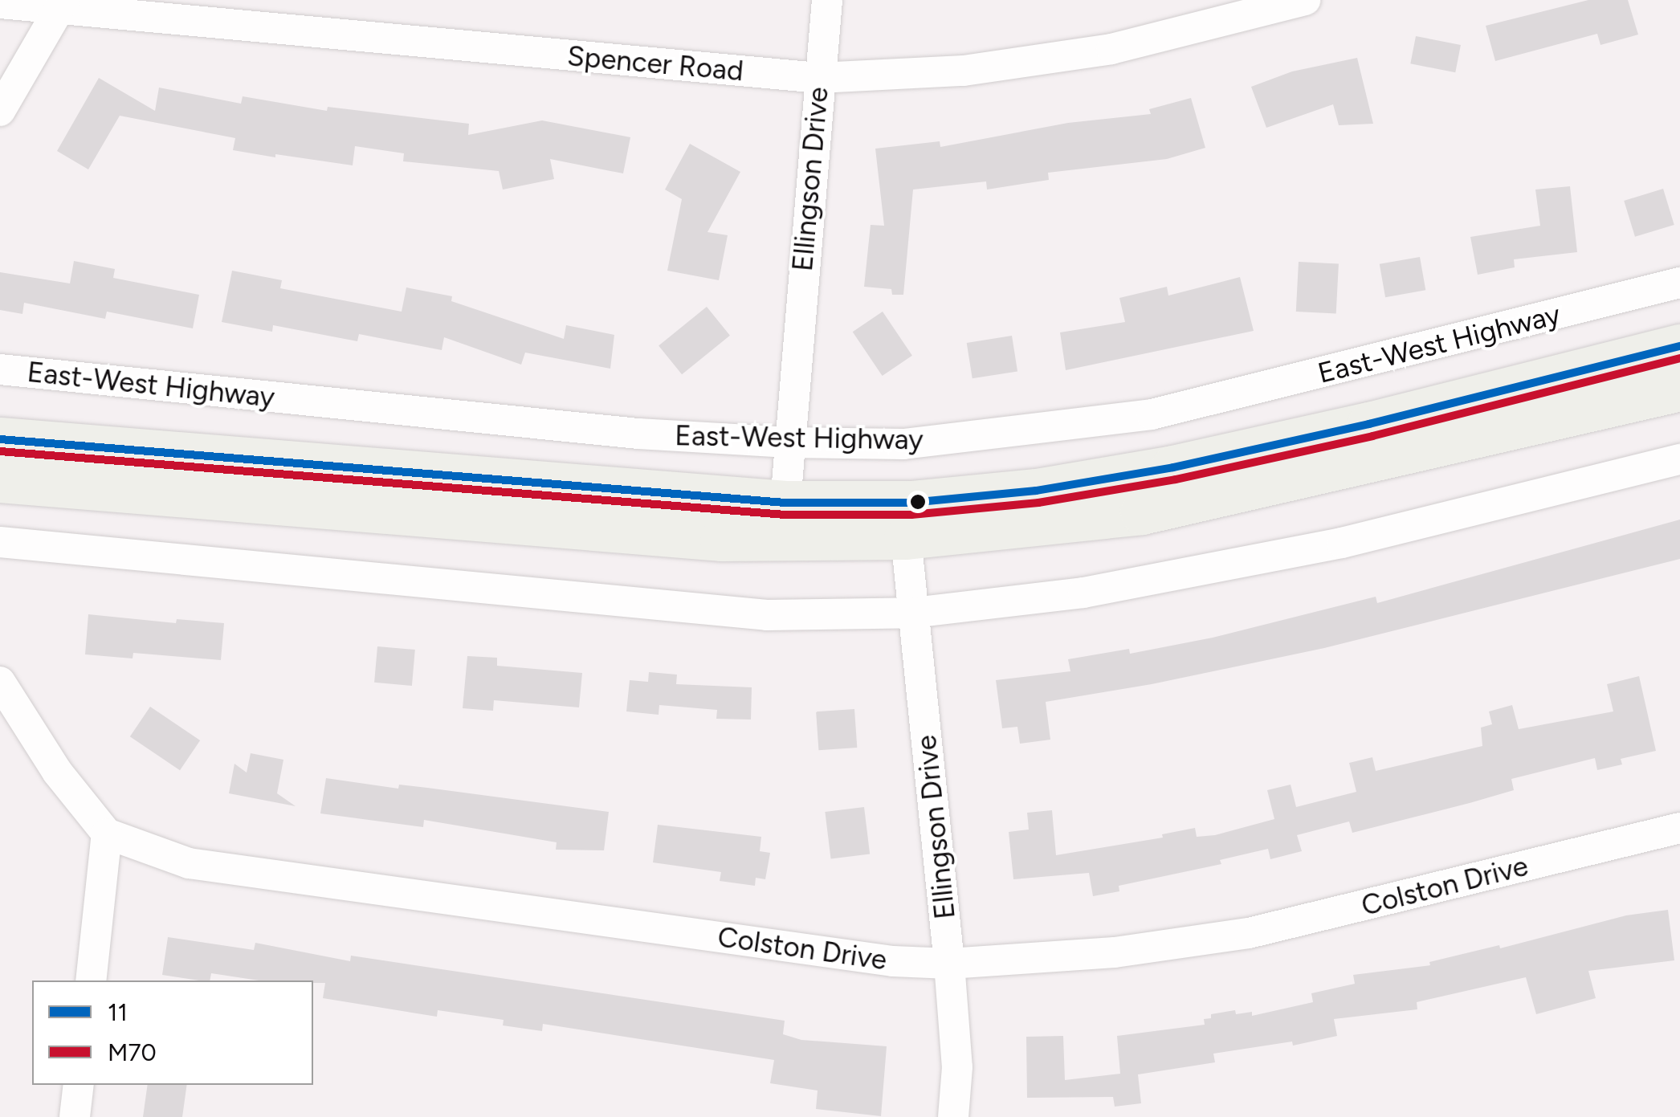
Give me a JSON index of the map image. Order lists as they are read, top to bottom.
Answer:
{
  "streets": {
    "main road": ["East-West Highway"],
    "street": ["Spencer Road", "Ellingson Drive", "Colston Drive"]
  },
  "crossings": [
    ["Spencer Road", "Ellingson Drive"],
    ["Ellingson Drive", "East-West Highway"],
    ["Ellingson Drive", "Colston Drive"]
  ],
  "lines": ["transit line 11", "transit line M70"],
  "legend": ["11", "M70"]
}
